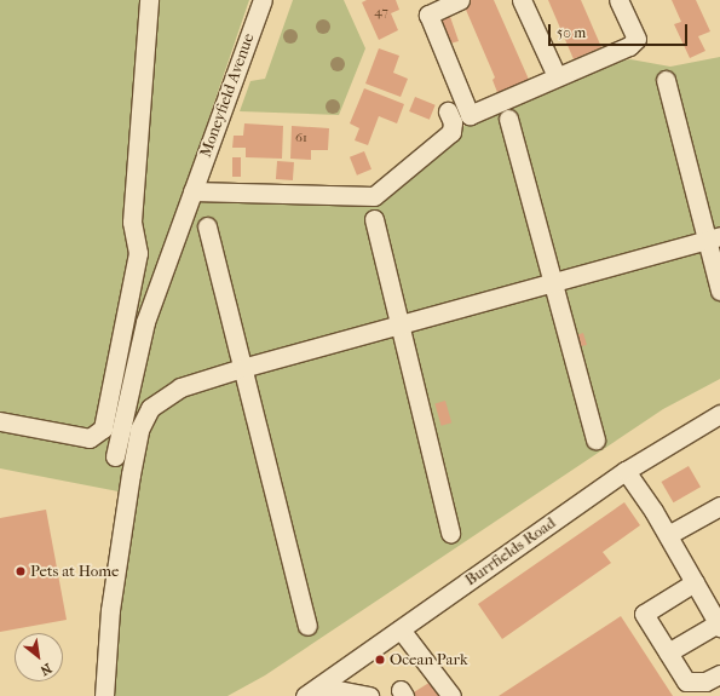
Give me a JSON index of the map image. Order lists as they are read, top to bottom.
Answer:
{
  "streets": {
    "street": ["Moneyfield Avenue", "Burrfields Road"]
  },
  "places": ["Pets at Home", "Ocean Park"],
  "house_numbers": ["47", "61"],
  "scale_bar": "50 m",
  "north": "bottom right"
}
